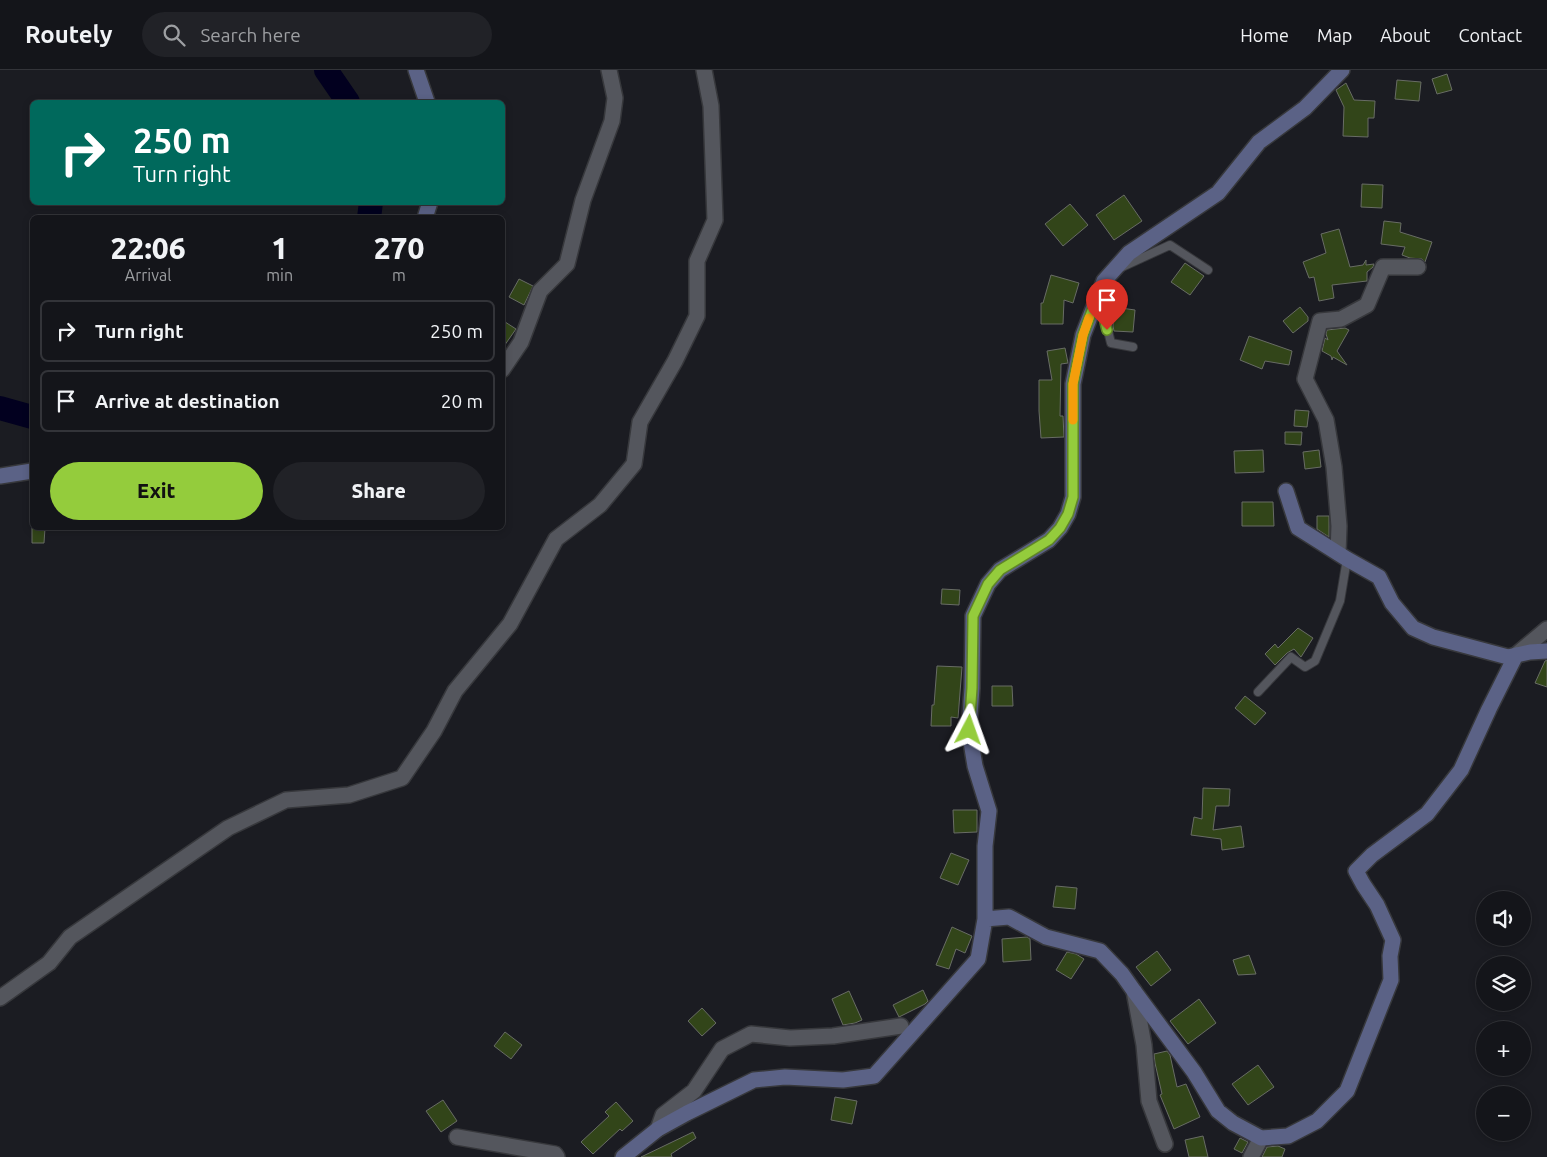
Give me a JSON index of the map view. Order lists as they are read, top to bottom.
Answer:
{
  "page": {
    "header": "Routely",
    "search": "Search here",
    "nav": [
      "Home",
      "Map",
      "About",
      "Contact"
    ],
    "turn": ["250 m", "Turn right"],
    "eta": [
      "22:06",
      "Arrival",
      "1",
      "min",
      "270",
      "m"
    ],
    "list": [
      {
        "name": "Turn right",
        "value": "250 m"
      },
      {
        "name": "Arrive at destination",
        "value": "20 m"
      }
    ],
    "buttons": ["Exit", "Share"],
    "map_buttons": ["+", "−"]
  }
}
